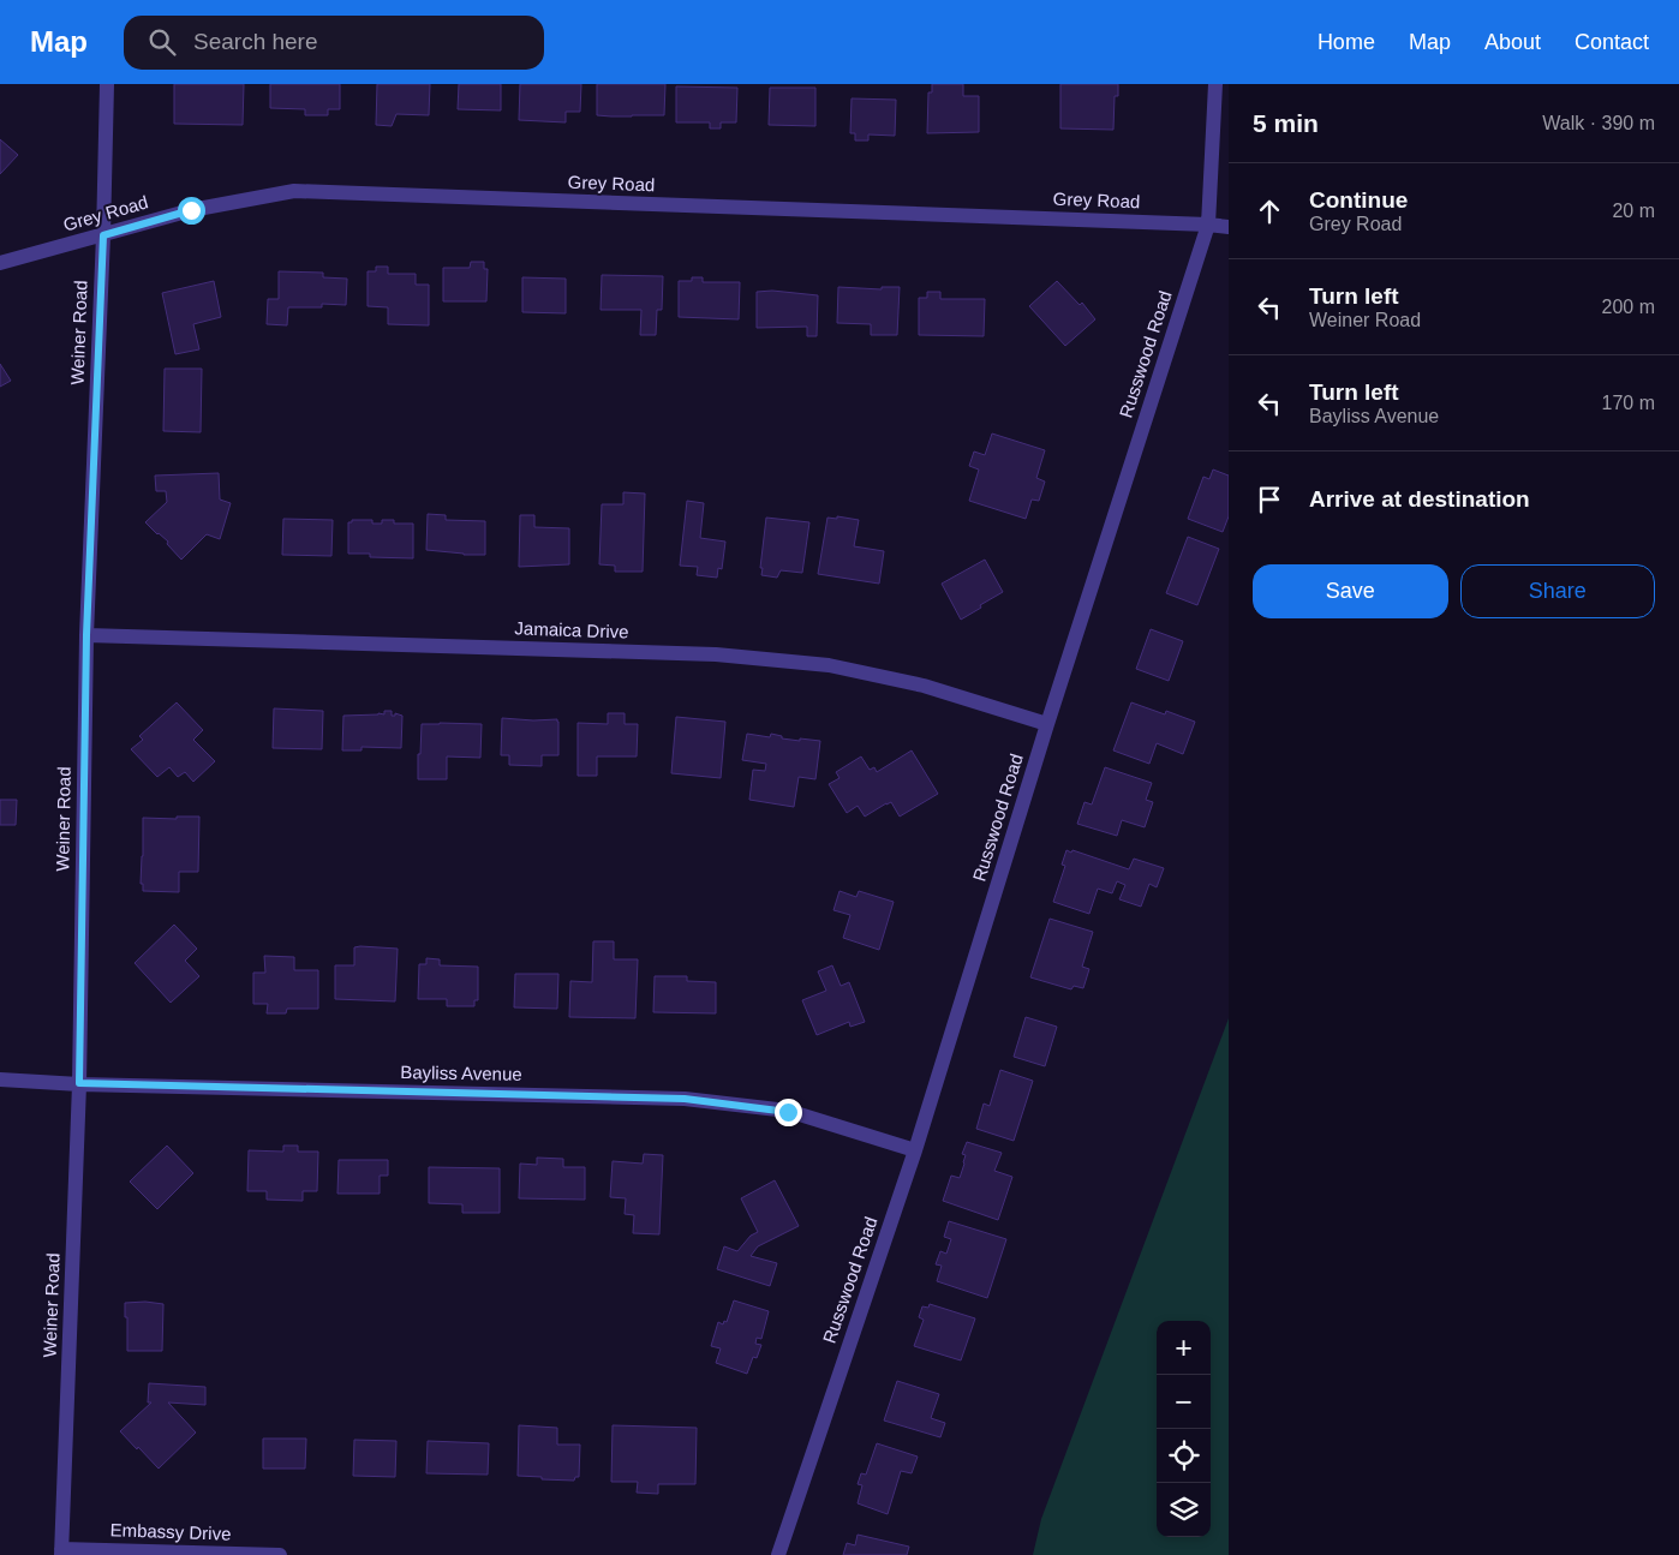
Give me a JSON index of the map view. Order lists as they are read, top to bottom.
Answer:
{
  "streets": {
    "street": [
      "Grey Road",
      "Weiner Road",
      "Russwood Road",
      "Jamaica Drive",
      "Bayliss Avenue",
      "Embassy Drive"
    ]
  },
  "crossings": [
    ["Grey Road", "Weiner Road"],
    ["Grey Road", "Russwood Road"],
    ["Weiner Road", "Jamaica Drive"],
    ["Weiner Road", "Bayliss Avenue"],
    ["Weiner Road", "Embassy Drive"],
    ["Russwood Road", "Jamaica Drive"],
    ["Russwood Road", "Bayliss Avenue"]
  ],
  "page": {
    "header": "Map",
    "search": "Search here",
    "nav": [
      "Home",
      "Map",
      "About",
      "Contact"
    ],
    "heading": ["5 min", "Walk · 390 m"],
    "list": [
      ["Continue", "Grey Road", "20 m"],
      ["Turn left", "Weiner Road", "200 m"],
      ["Turn left", "Bayliss Avenue", "170 m"],
      "Arrive at destination"
    ],
    "buttons": ["Save", "Share"],
    "map_buttons": ["+", "−"]
  }
}
